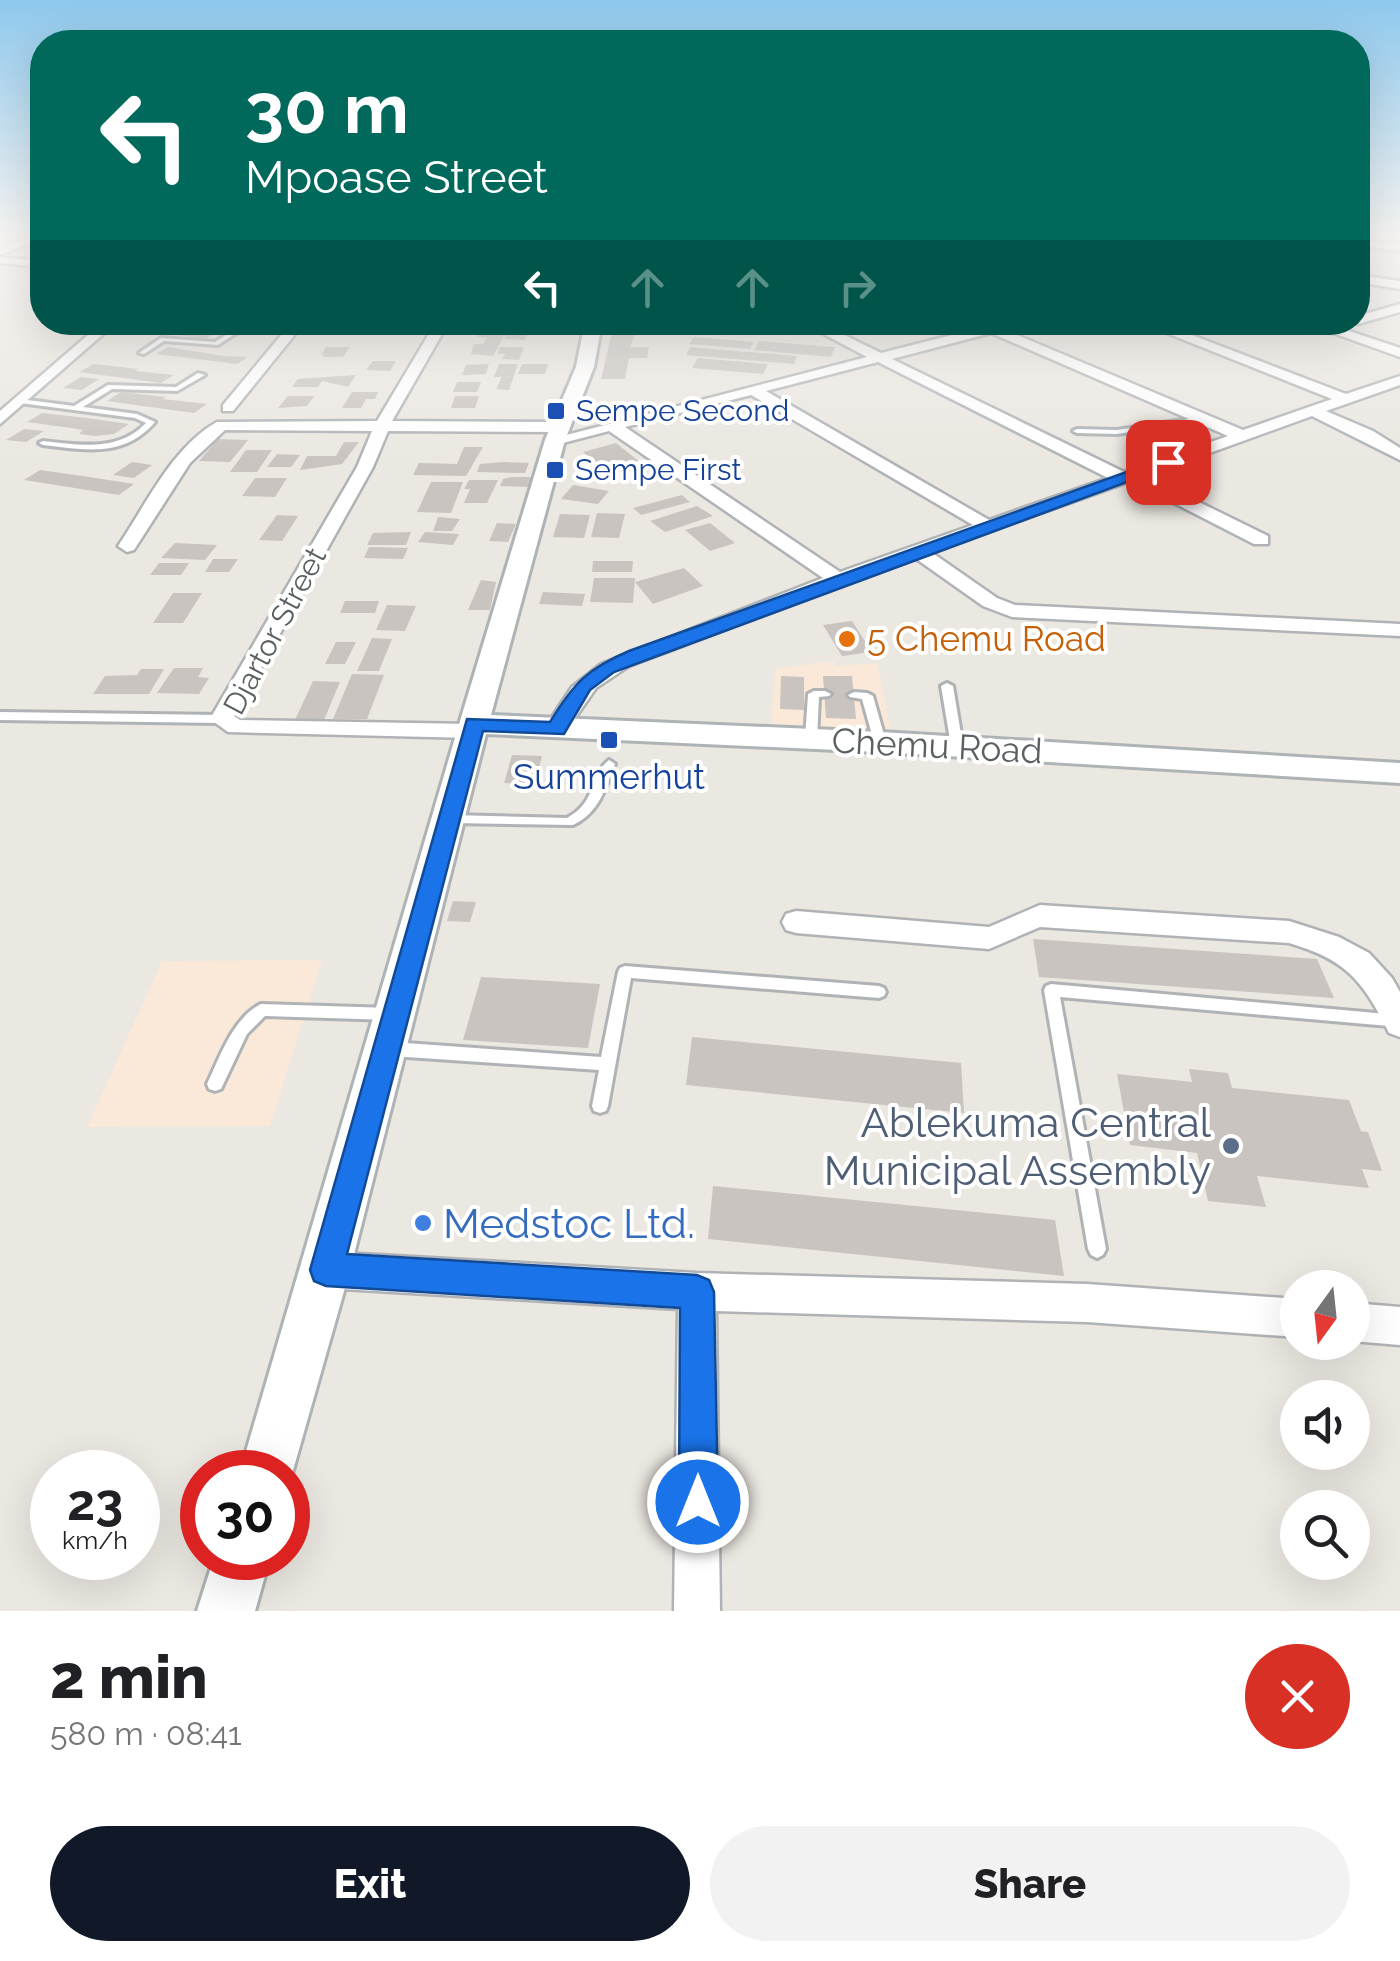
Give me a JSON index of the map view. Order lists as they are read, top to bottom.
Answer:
{
  "streets": {
    "main road": ["Chemu Road"],
    "street": ["Djartor Street"]
  },
  "crossings": [
    ["Djartor Street", "Chemu Road"]
  ],
  "places": {
    "transit": ["Sempe Second", "Sempe First", "Summerhut"],
    "other": ["5 Chemu Road", "Ablekuma Central Municipal Assembly", "Medstoc Ltd."]
  },
  "north": "bottom",
  "page": {
    "turn": ["30 m", "Mpoase Street"],
    "speed": "23 km/h",
    "limit": "30",
    "heading": ["2 min", "580 m · 08:41"],
    "buttons": ["Exit", "Share"]
  }
}
